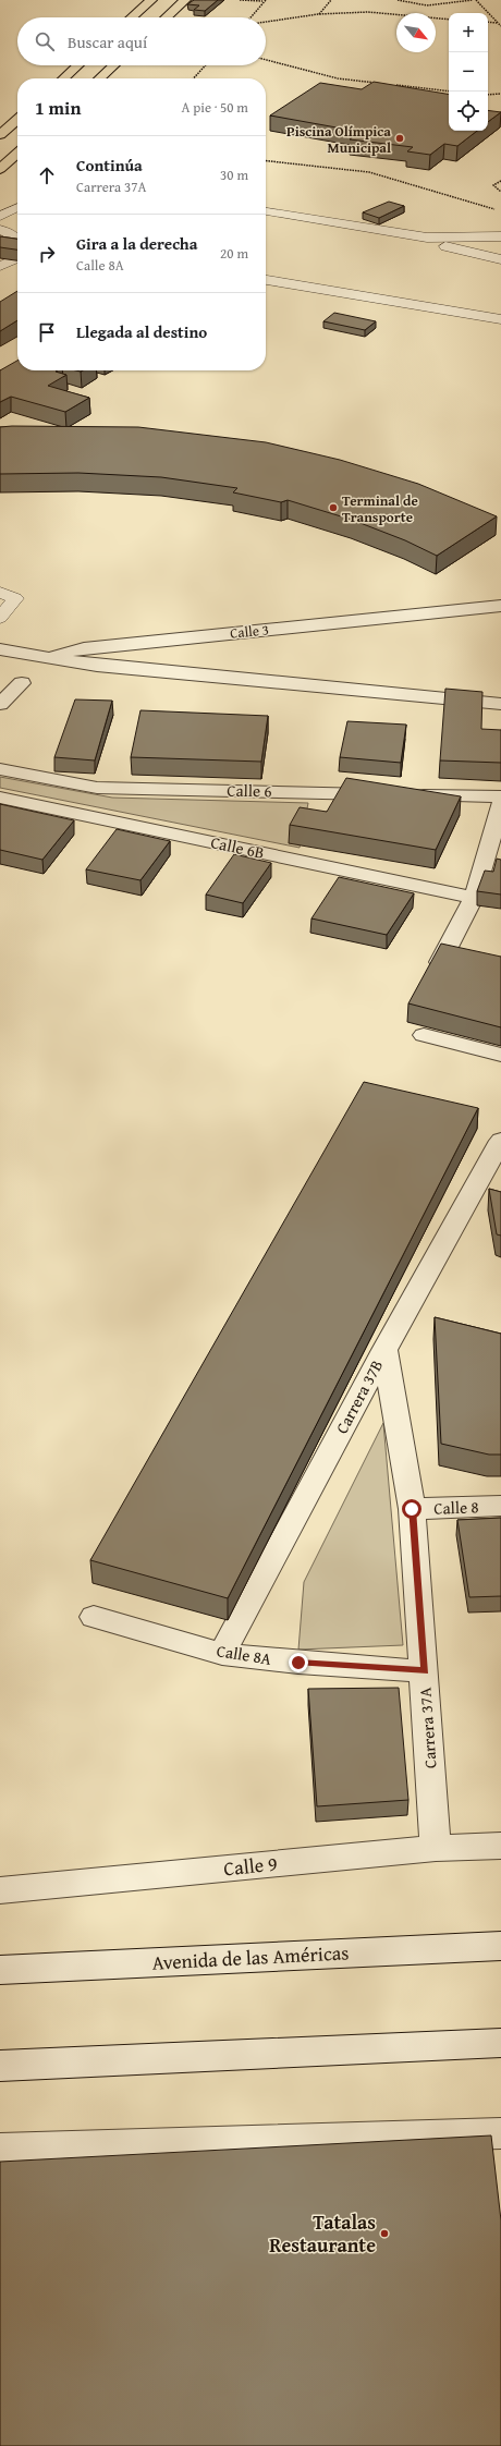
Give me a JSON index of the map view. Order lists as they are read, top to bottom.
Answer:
{
  "streets": {
    "street": [
      "Calle 3",
      "Calle 6",
      "Calle 6B",
      "Carrera 37B",
      "Calle 8",
      "Calle 8A",
      "Carrera 37A",
      "Calle 9",
      "Avenida de las Américas"
    ]
  },
  "crossings": [
    ["Carrera 37B", "Calle 8A"],
    ["Carrera 37B", "Carrera 37A"],
    ["Calle 8", "Carrera 37A"],
    ["Calle 8A", "Carrera 37A"],
    ["Carrera 37A", "Calle 9"]
  ],
  "places": ["Piscina Olímpica Municipal", "Terminal de Transporte", "Tatalas Restaurante"],
  "north": "bottom right",
  "page": {
    "map_buttons": ["+", "−"],
    "search": "Buscar aquí",
    "heading": ["1 min", "A pie · 50 m"],
    "list": [
      ["Continúa", "Carrera 37A", "30 m"],
      ["Gira a la derecha", "Calle 8A", "20 m"],
      "Llegada al destino"
    ]
  }
}
